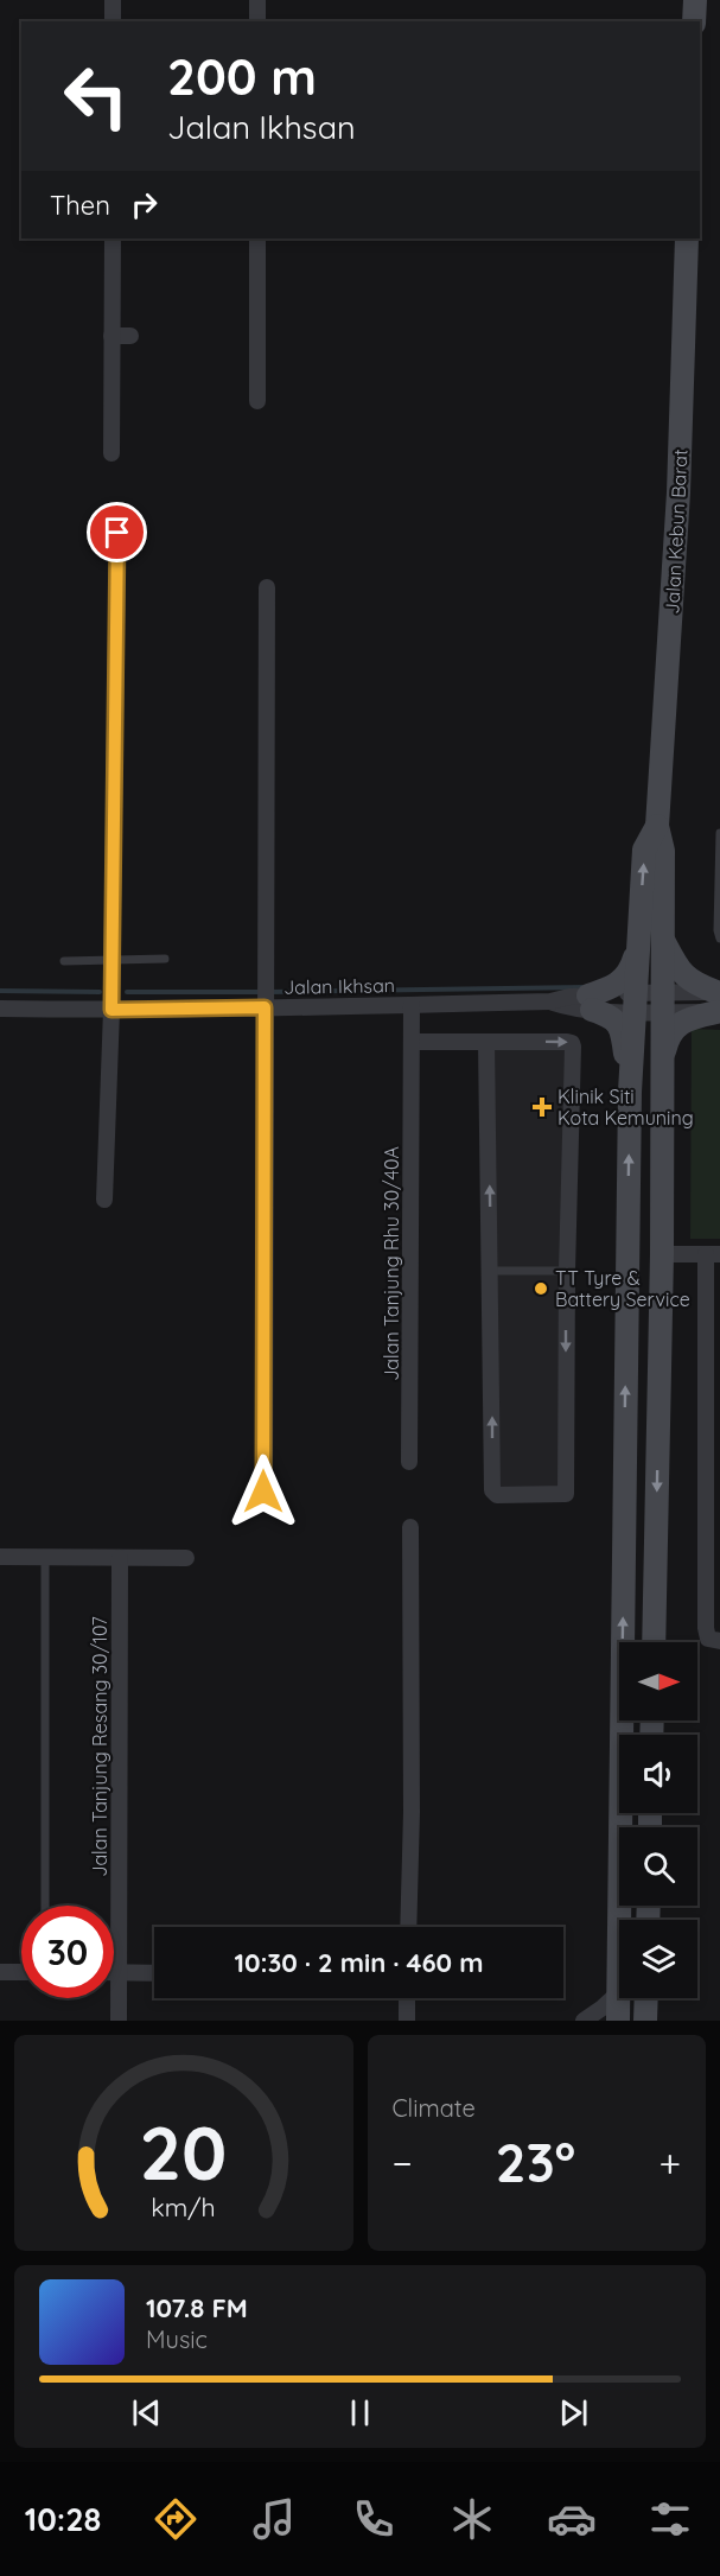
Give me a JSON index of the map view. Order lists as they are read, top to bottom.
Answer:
{
  "streets": {
    "main road": ["Jalan Kebun Barat"],
    "street": ["Jalan Ikhsan", "Jalan Tanjung Rhu 30/40A", "Jalan Tanjung Resang 30/107"]
  },
  "crossings": [
    ["Jalan Kebun Barat", "Jalan Ikhsan"],
    ["Jalan Ikhsan", "Jalan Tanjung Rhu 30/40A"]
  ],
  "places": {
    "health": ["Klinik Siti Kota Kemuning"],
    "other": ["TT Tyre & Battery Service"]
  },
  "north": "right",
  "page": {
    "turn": ["200 m", "Jalan Ikhsan"],
    "then": "Then",
    "limit": "30",
    "trip": "10:30 · 2 min · 460 m",
    "tile": "Climate",
    "heat": ["−", "23°", "+"],
    "song": ["107.8 FM", "Music"],
    "tabs": "10:28",
    "gauge": ["20", "km/h"]
  }
}
